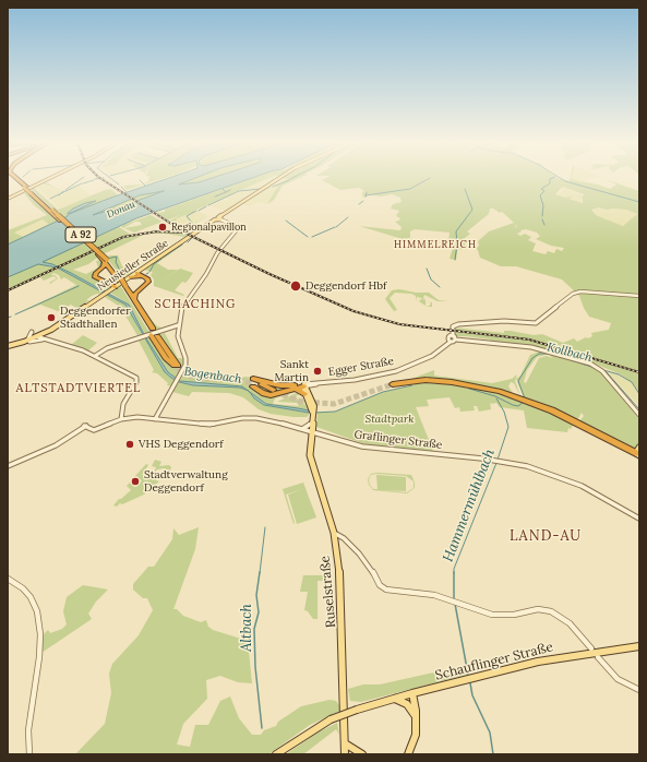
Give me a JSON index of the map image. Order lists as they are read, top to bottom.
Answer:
{
  "streets": {
    "highway": ["A 92"],
    "main road": ["Neusiedler Straße", "Ruselstraße", "Schauflinger Straße"],
    "street": ["Egger Straße", "Graflinger Straße"]
  },
  "crossings": [
    ["A 92", "Neusiedler Straße"],
    ["Graflinger Straße", "Ruselstraße"]
  ],
  "districts": [
    "HIMMELREICH",
    "SCHACHING",
    "ALTSTADTVIERTEL",
    "LAND-AU"
  ],
  "water": [
    "Donau",
    "Kollbach",
    "Bogenbach",
    "Hammermühlbach",
    "Altbach"
  ],
  "parks": ["Stadtpark"],
  "places": [
    "Regionalpavillon",
    "Deggendorf Hbf",
    "Deggendorfer Stadthallen",
    "Sankt Martin",
    "VHS Deggendorf",
    "Stadtverwaltung Deggendorf"
  ]
}
